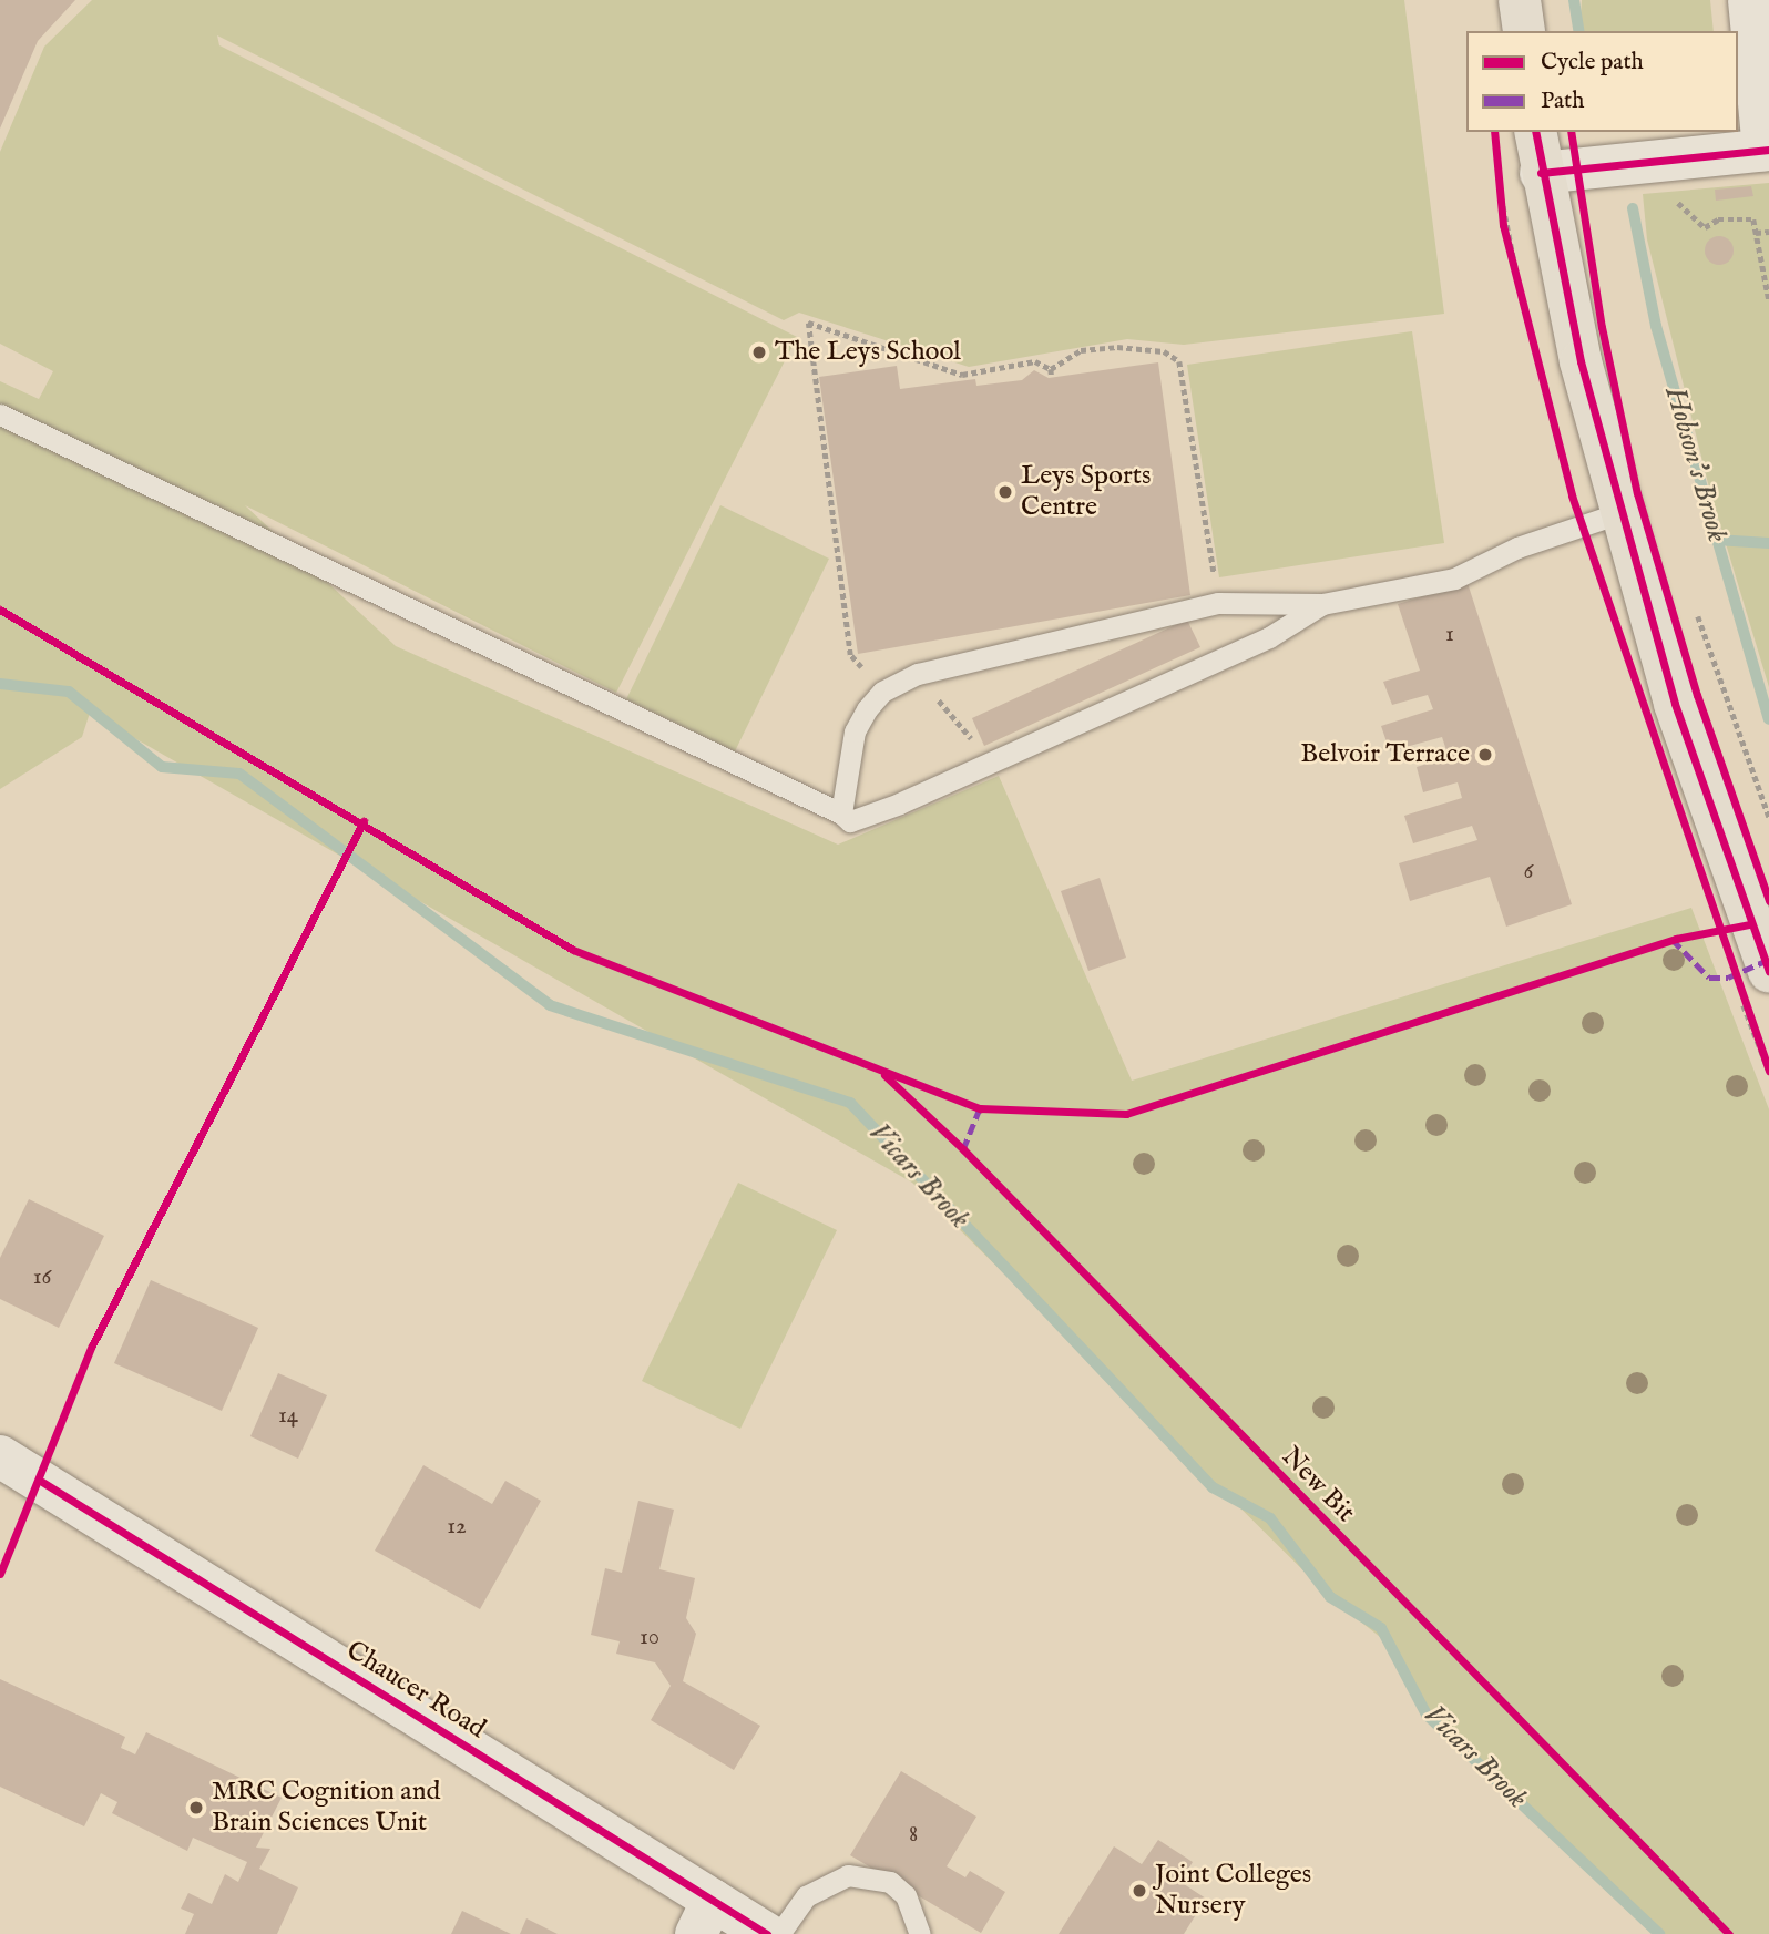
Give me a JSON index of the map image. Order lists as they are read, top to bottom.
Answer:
{
  "streets": {
    "street": ["Chaucer Road"],
    "cycle path": ["New Bit"]
  },
  "water": ["Hobson's Brook", "Vicars Brook"],
  "places": [
    "The Leys School",
    "Leys Sports Centre",
    "Belvoir Terrace",
    "MRC Cognition and Brain Sciences Unit",
    "Joint Colleges Nursery"
  ],
  "house_numbers": [
    "1",
    "6",
    "16",
    "14",
    "12",
    "10",
    "8"
  ],
  "legend": ["Cycle path", "Path"]
}
